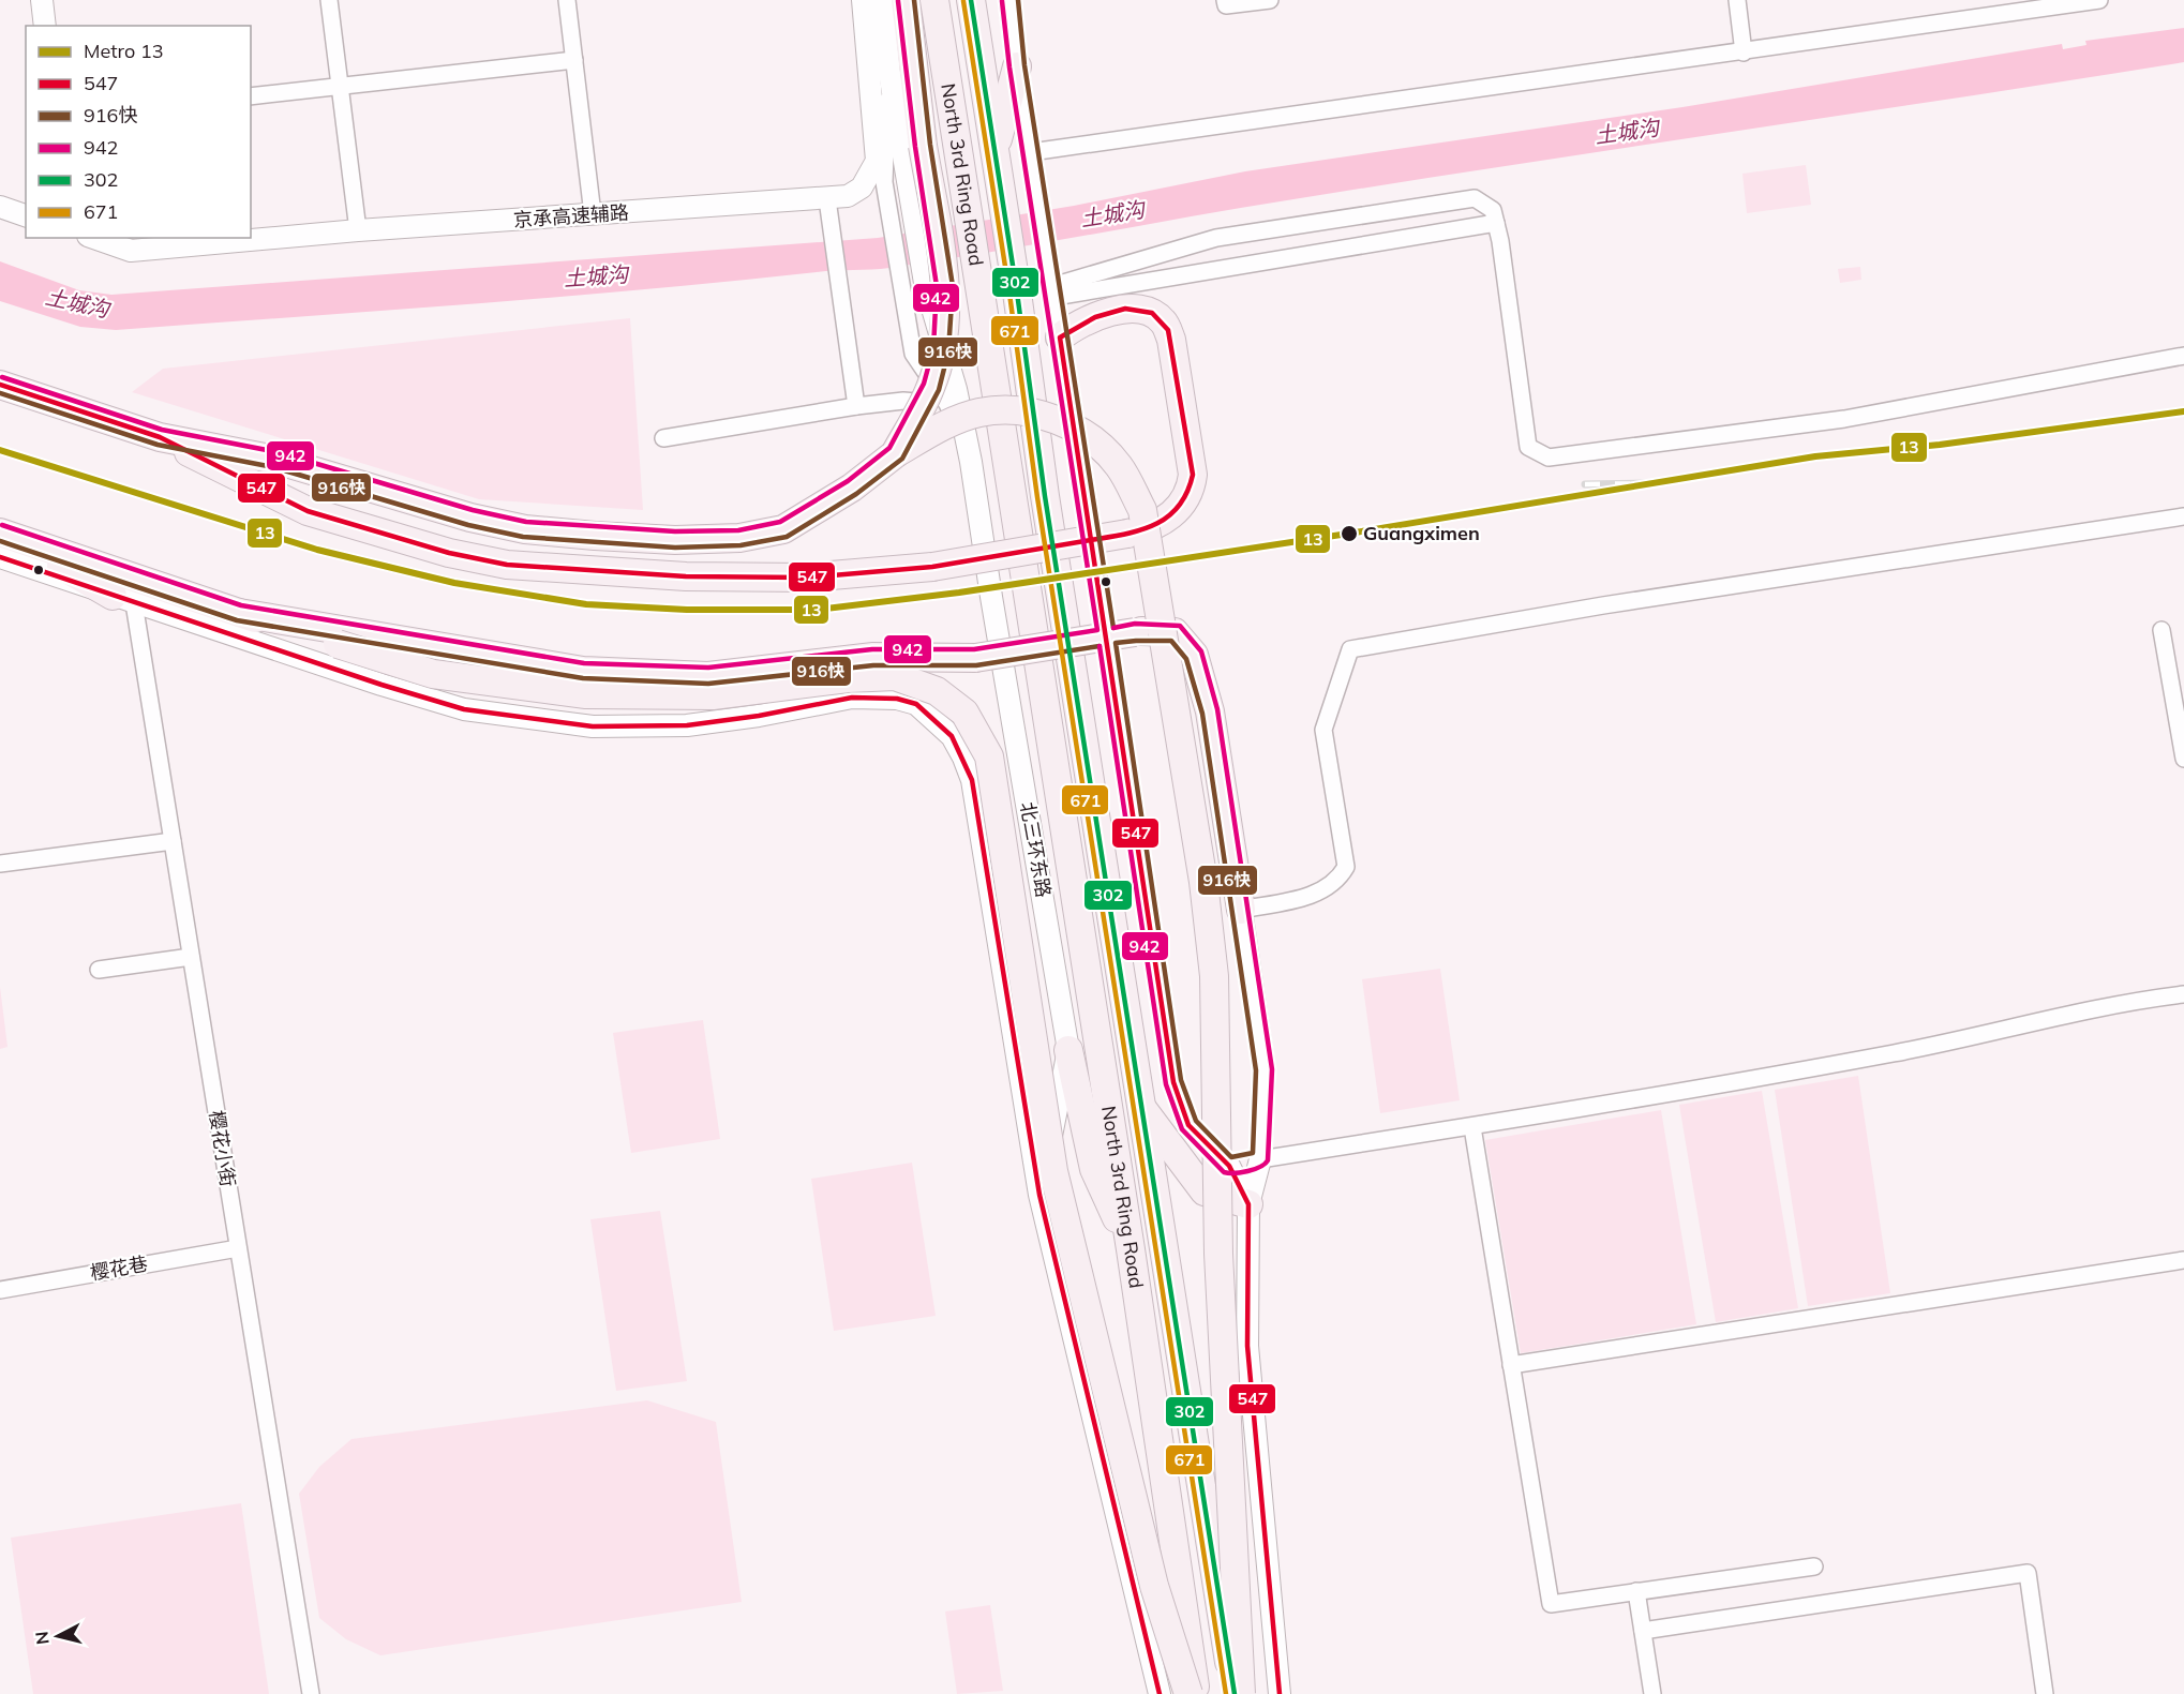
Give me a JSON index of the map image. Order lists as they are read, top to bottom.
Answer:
{
  "streets": {
    "highway": ["North 3rd Ring Road"],
    "street": [
      "京承高速辅路",
      "北三环东路",
      "樱花小街",
      "樱花巷"
    ]
  },
  "crossings": [
    ["樱花小街", "樱花巷"]
  ],
  "water": ["土城沟"],
  "places": ["Guangximen"],
  "lines": [
    "transit line 916快",
    "transit line 302",
    "transit line 942",
    "transit line 671",
    "transit line 547",
    "metro line 13"
  ],
  "legend": [
    "Metro 13",
    "547",
    "916快",
    "942",
    "302",
    "671"
  ],
  "north": "left"
}
